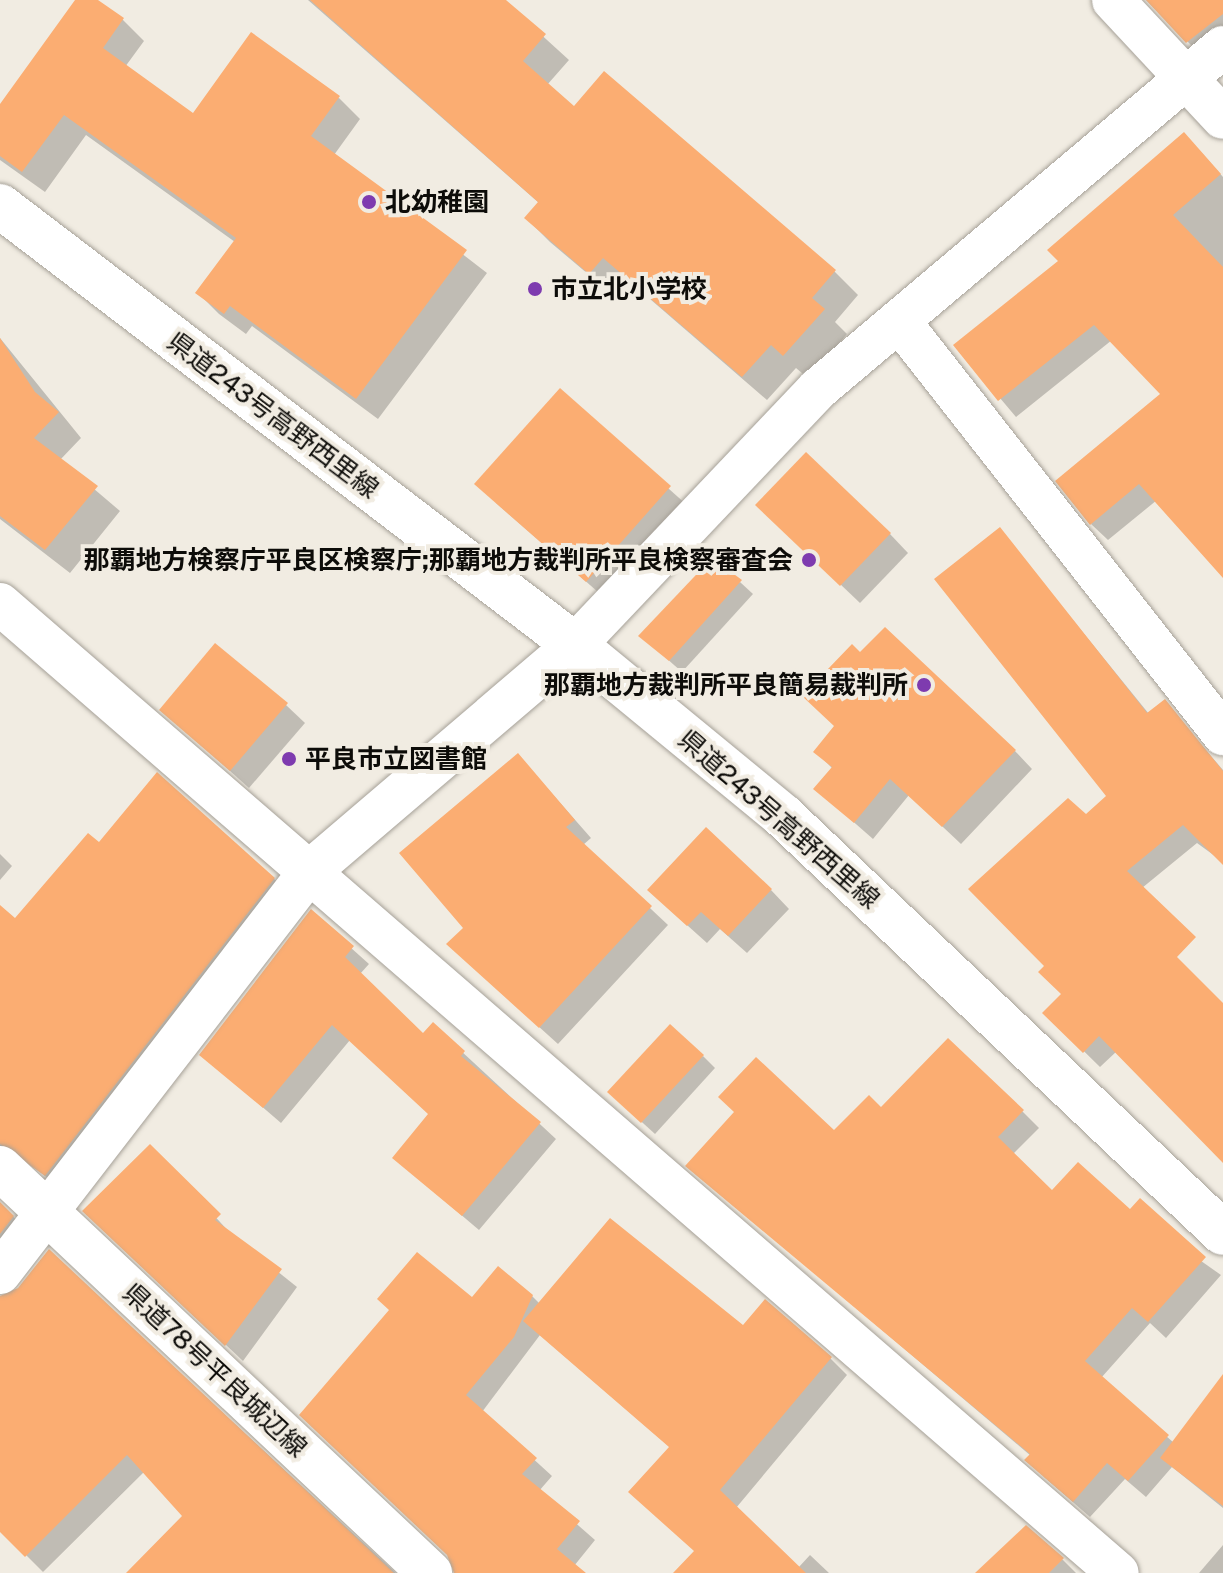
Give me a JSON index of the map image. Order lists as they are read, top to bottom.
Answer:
{
  "streets": {
    "main road": ["県道243号高野西里線", "県道78号平良城辺線"]
  },
  "places": [
    "北幼稚園",
    "市立北小学校",
    "那覇地方検察庁平良区検察庁;那覇地方裁判所平良検察審査会",
    "那覇地方裁判所平良簡易裁判所",
    "平良市立図書館"
  ]
}
